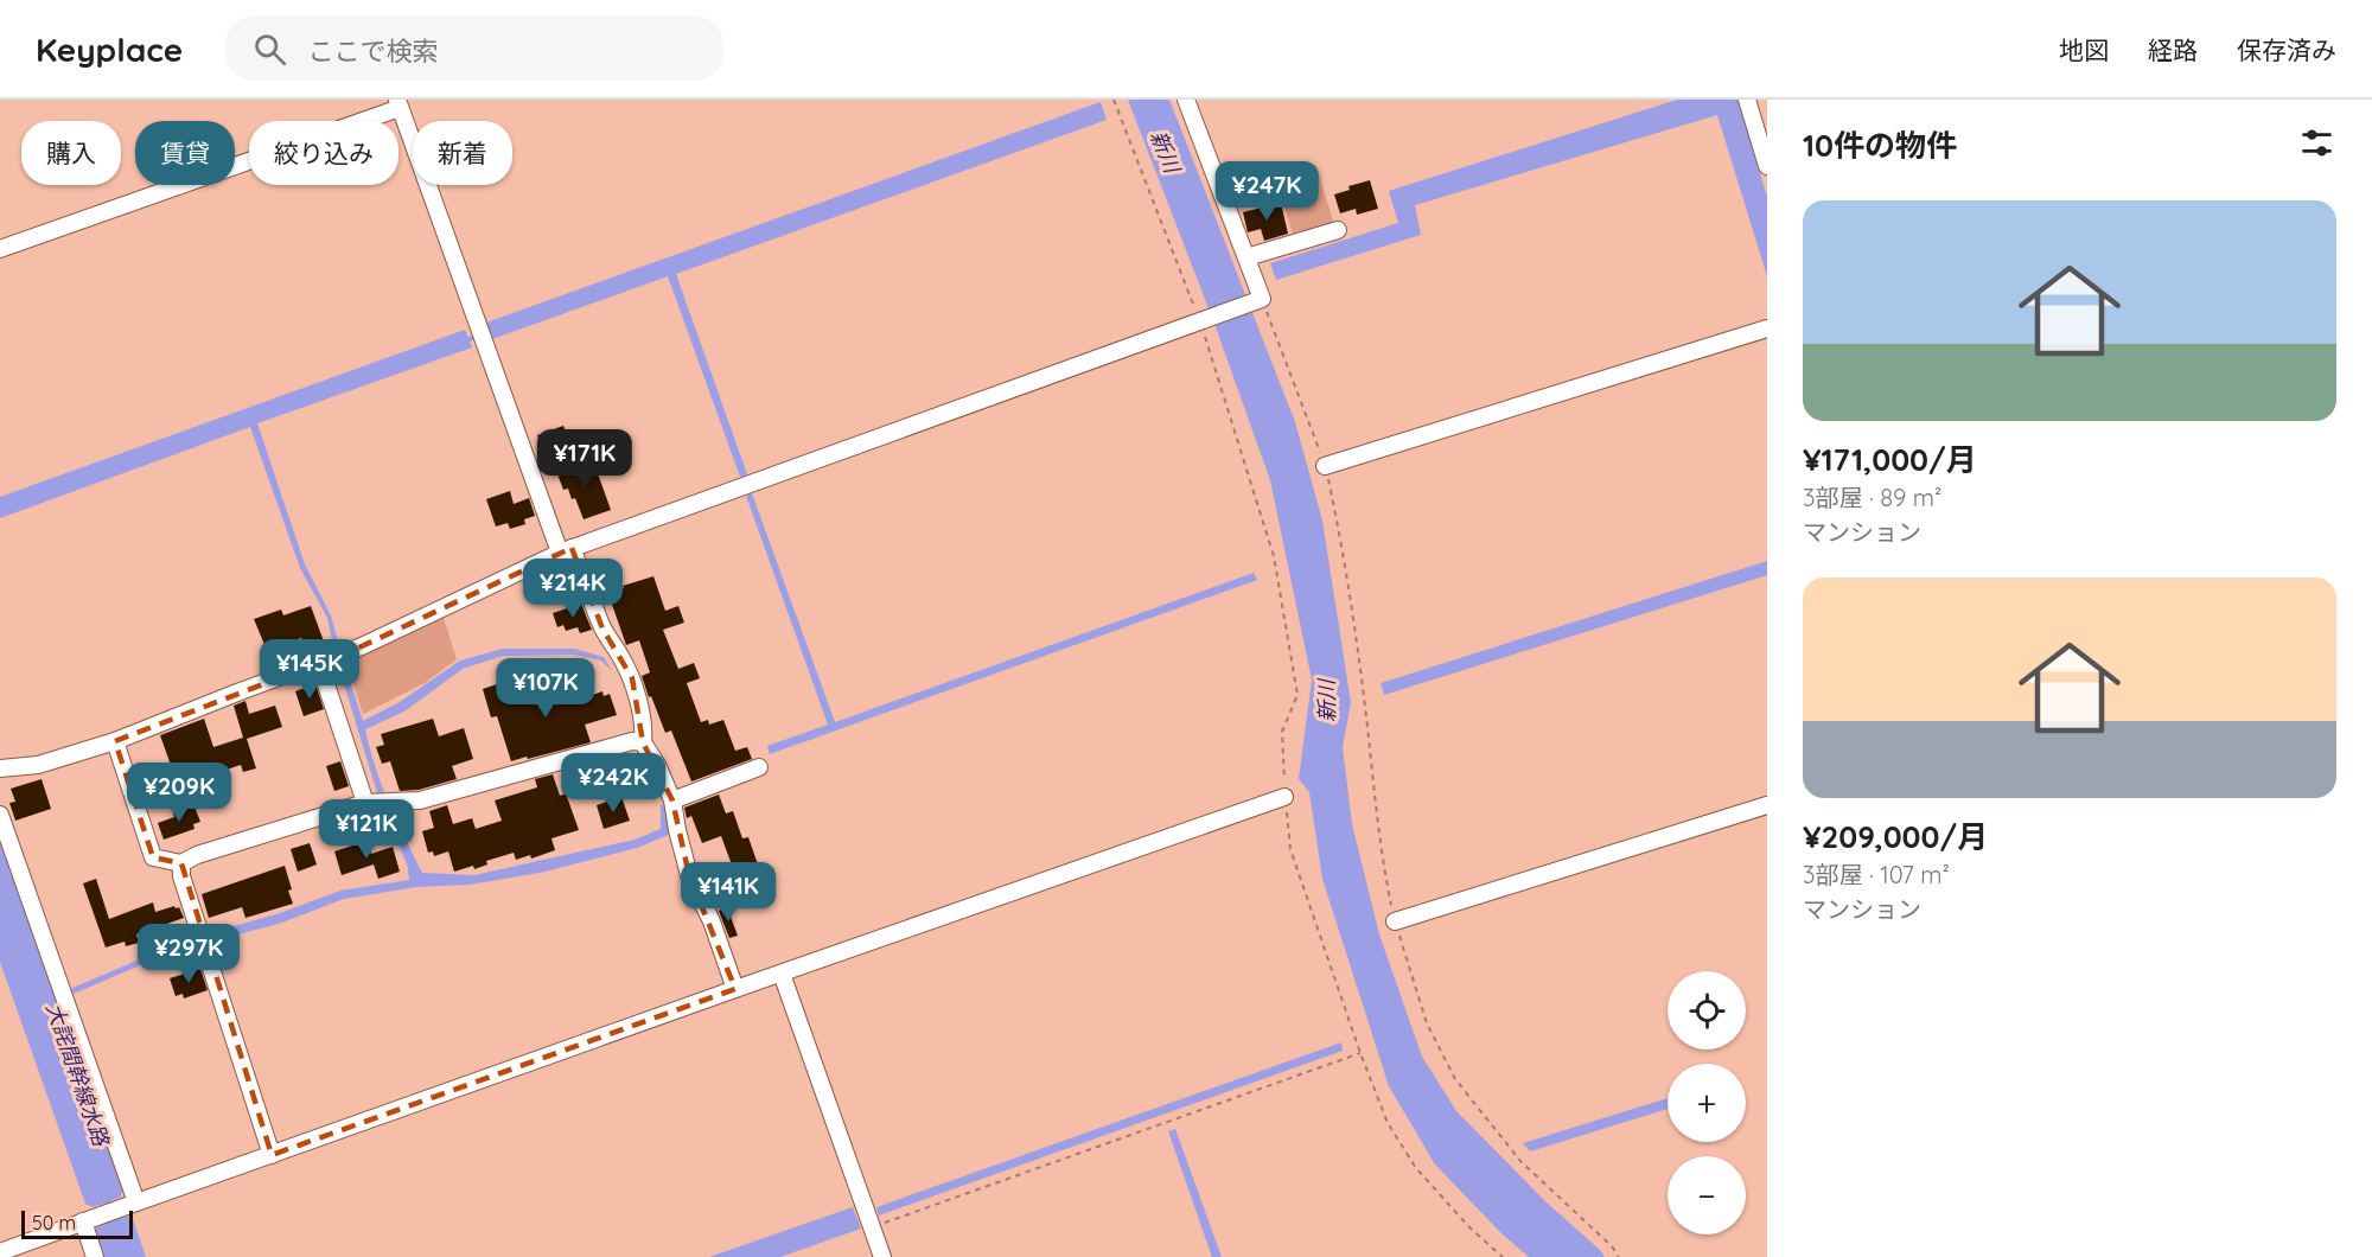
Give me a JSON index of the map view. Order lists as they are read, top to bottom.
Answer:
{
  "water": ["新川", "大詫間幹線水路"],
  "scale_bar": "50 m",
  "page": {
    "header": "Keyplace",
    "search": "ここで検索",
    "nav": ["地図", "経路", "保存済み"],
    "heading": "10件の物件",
    "chip": [
      "購入",
      "賃貸",
      "絞り込み",
      "新着"
    ],
    "price": [
      "¥247K",
      "¥171K",
      "¥214K",
      "¥145K",
      "¥107K",
      "¥242K",
      "¥209K",
      "¥121K",
      "¥141K",
      "¥297K"
    ],
    "list": [
      {
        "name": "¥171,000/月",
        "note": "3部屋 · 89 m² · マンション"
      },
      {
        "name": "¥209,000/月",
        "note": "3部屋 · 107 m² · マンション"
      }
    ],
    "map_buttons": ["+", "−"],
    "scale": "50 m"
  }
}
